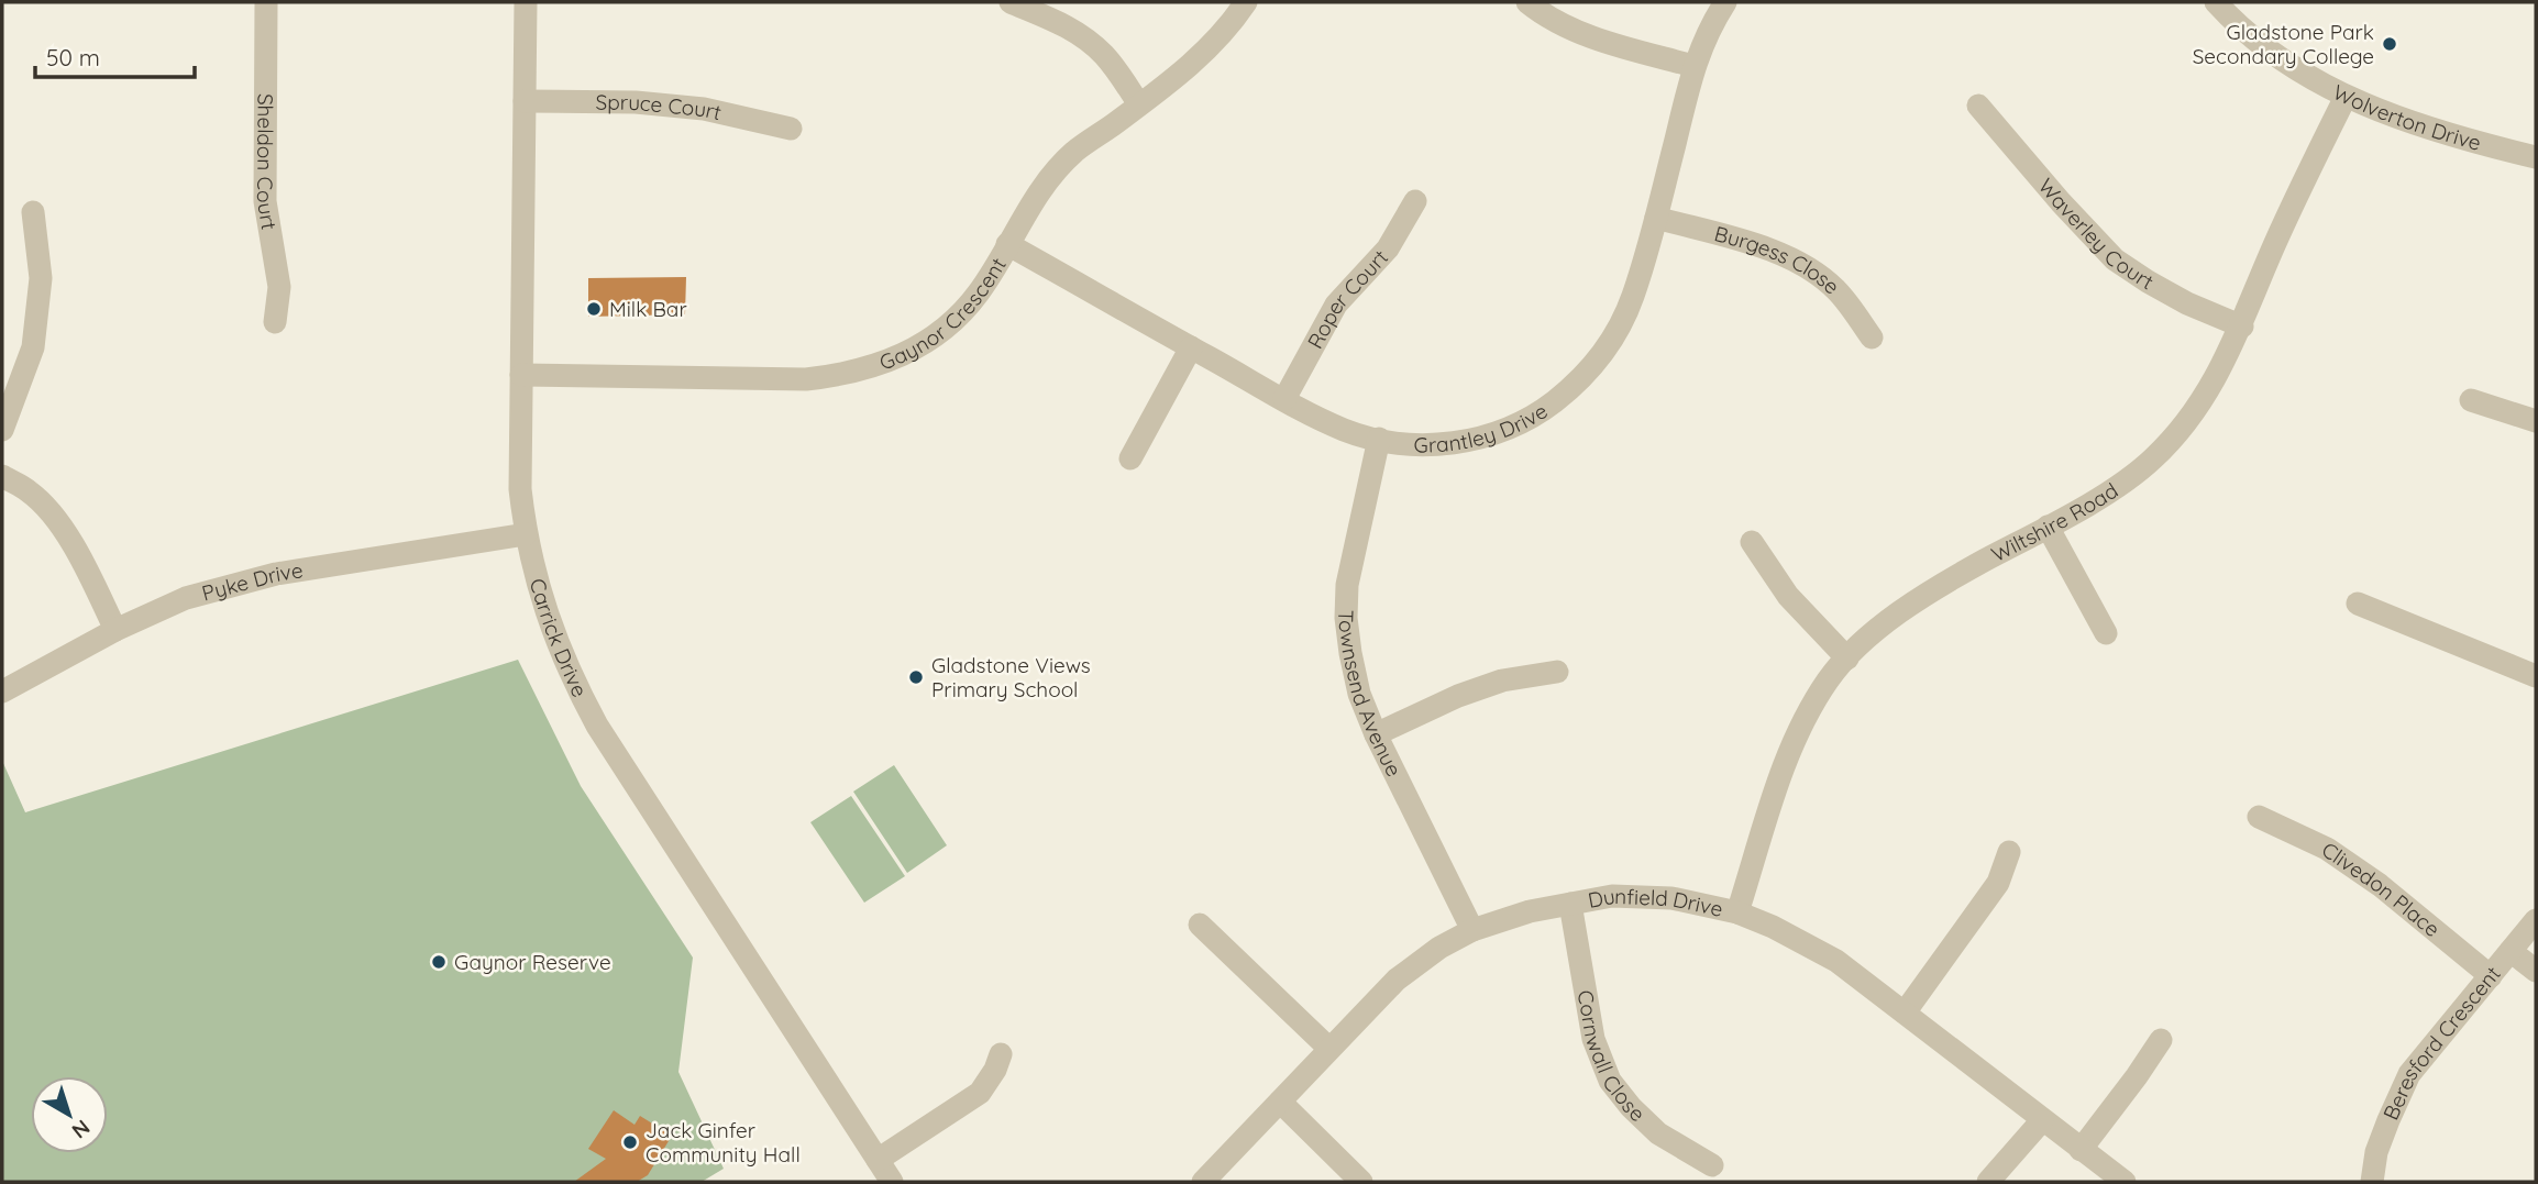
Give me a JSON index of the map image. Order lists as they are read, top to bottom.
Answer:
{
  "streets": {
    "street": [
      "Spruce Court",
      "Wolverton Drive",
      "Sheldon Court",
      "Waverley Court",
      "Burgess Close",
      "Roper Court",
      "Gaynor Crescent",
      "Grantley Drive",
      "Wiltshire Road",
      "Pyke Drive",
      "Carrick Drive",
      "Townsend Avenue",
      "Clivedon Place",
      "Dunfield Drive",
      "Beresford Crescent",
      "Cornwall Close"
    ]
  },
  "crossings": [
    ["Spruce Court", "Carrick Drive"],
    ["Wolverton Drive", "Wiltshire Road"],
    ["Waverley Court", "Wiltshire Road"],
    ["Burgess Close", "Grantley Drive"],
    ["Roper Court", "Grantley Drive"],
    ["Gaynor Crescent", "Grantley Drive"],
    ["Gaynor Crescent", "Carrick Drive"],
    ["Grantley Drive", "Townsend Avenue"],
    ["Wiltshire Road", "Dunfield Drive"],
    ["Pyke Drive", "Carrick Drive"],
    ["Townsend Avenue", "Dunfield Drive"],
    ["Clivedon Place", "Beresford Crescent"],
    ["Dunfield Drive", "Cornwall Close"]
  ],
  "places": [
    "Gladstone Park Secondary College",
    "Milk Bar",
    "Gladstone Views Primary School",
    "Gaynor Reserve",
    "Jack Ginfer Community Hall"
  ],
  "scale_bar": "50 m",
  "north": "bottom right"
}
